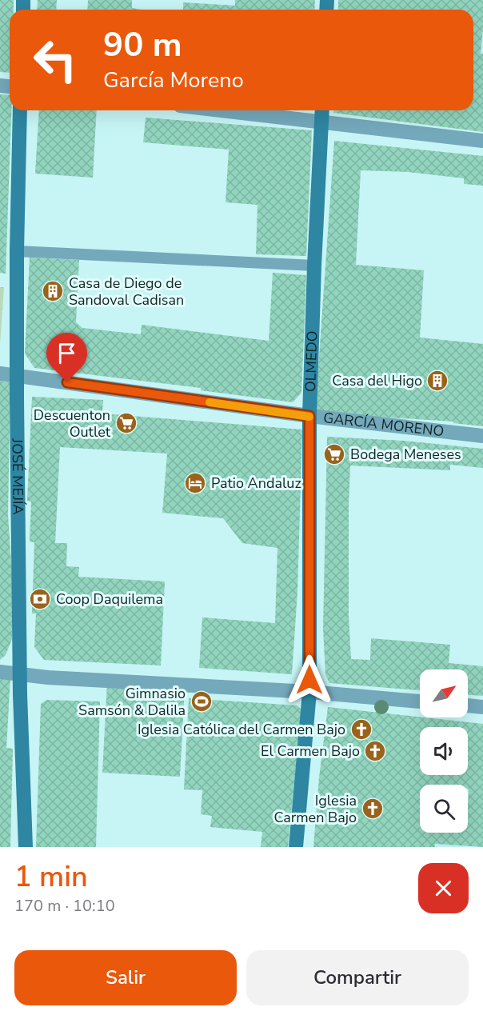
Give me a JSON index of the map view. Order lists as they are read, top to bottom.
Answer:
{
  "streets": {
    "street": ["OLMEDO", "GARCÍA MORENO", "JOSÉ MEJÍA"]
  },
  "crossings": [
    ["OLMEDO", "GARCÍA MORENO"],
    ["GARCÍA MORENO", "JOSÉ MEJÍA"]
  ],
  "places": {
    "building": ["Casa de Diego de Sandoval Cadisan", "Casa del Higo"],
    "supermarket": ["Descuenton Outlet", "Bodega Meneses"],
    "hotel": ["Patio Andaluz"],
    "bank": ["Coop Daquilema"],
    "sports": ["Gimnasio Samsón & Dalila"],
    "church": ["Iglesia Católica del Carmen Bajo", "El Carmen Bajo", "Iglesia Carmen Bajo"]
  },
  "north": "top right",
  "page": {
    "turn": ["90 m", "García Moreno"],
    "heading": ["1 min", "170 m · 10:10"],
    "buttons": ["Salir", "Compartir"]
  }
}
